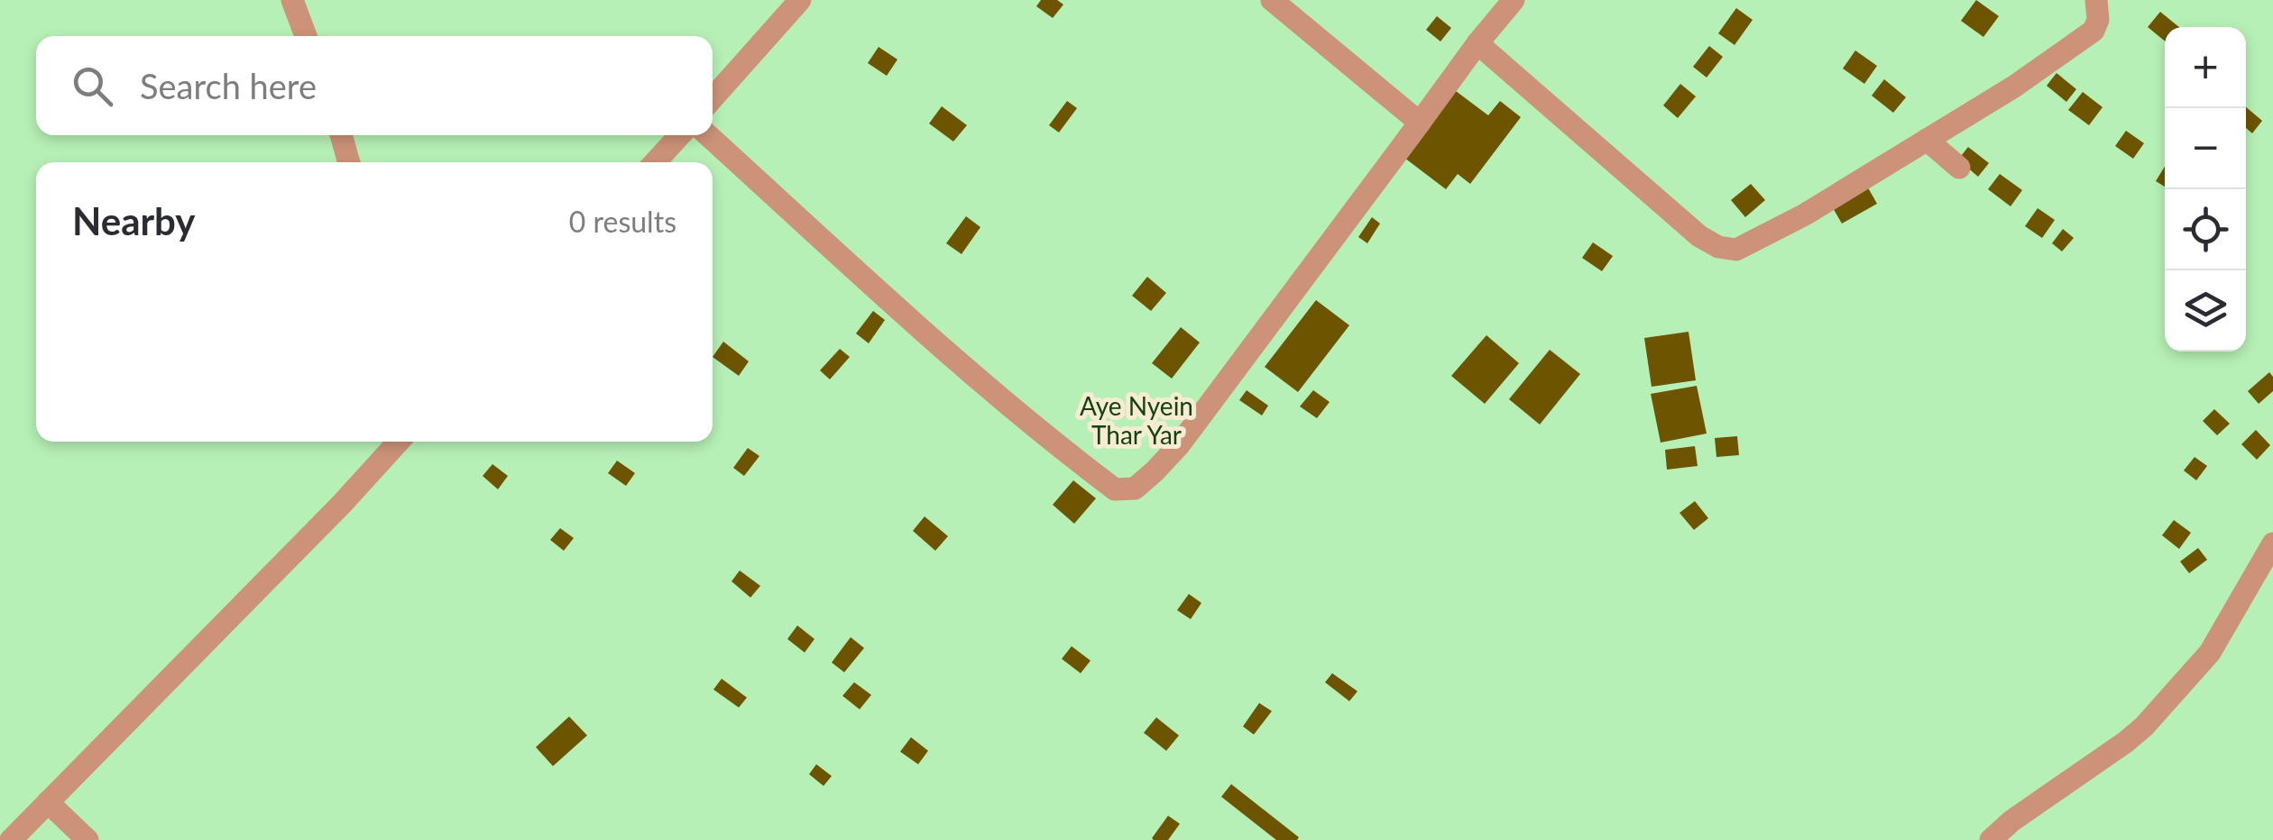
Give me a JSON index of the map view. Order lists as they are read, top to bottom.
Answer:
{
  "parks": ["Aye Nyein Thar Yar"],
  "page": {
    "map_buttons": ["+", "−"],
    "search": "Search here",
    "heading": ["Nearby", "0 results"]
  }
}
